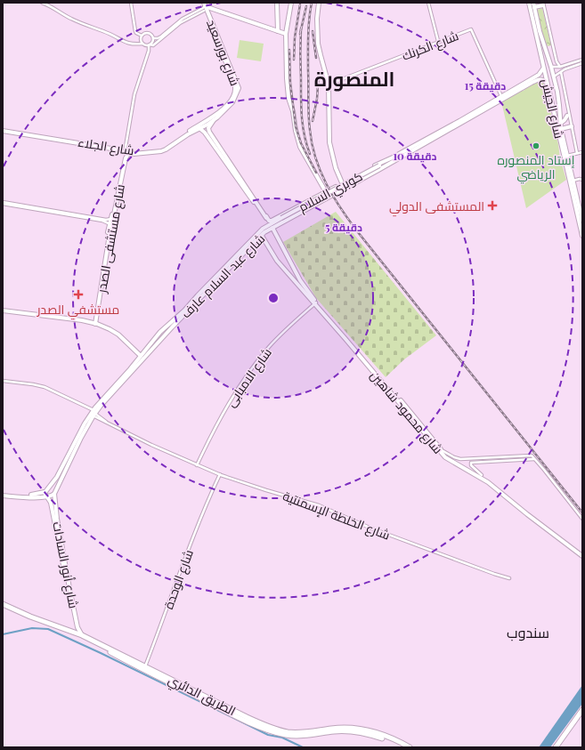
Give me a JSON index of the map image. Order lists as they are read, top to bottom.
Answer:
{
  "streets": {
    "highway": ["الطريق الدائري"],
    "main road": [
      "شارع بورسعيد",
      "شارع الجيش",
      "شارع الجلاء",
      "كوبري السلام",
      "شارع مستشفى الصدر",
      "شارع عبد السلام عارف",
      "شارع محمود شاهين",
      "شارع أنور السادات"
    ],
    "street": [
      "شارع الكرنك",
      "شارع الامبابى",
      "شارع الخلطة الإسمنتية",
      "شارع الوحدة"
    ]
  },
  "crossings": [
    ["شارع بورسعيد", "شارع الجلاء"],
    ["شارع بورسعيد", "شارع محمود شاهين"],
    ["شارع الجلاء", "شارع مستشفى الصدر"],
    ["شارع الجلاء", "شارع محمود شاهين"],
    ["كوبري السلام", "شارع عبد السلام عارف"],
    ["كوبري السلام", "شارع محمود شاهين"],
    ["شارع عبد السلام عارف", "شارع محمود شاهين"],
    ["شارع عبد السلام عارف", "شارع الخلطة الإسمنتية"],
    ["شارع عبد السلام عارف", "شارع أنور السادات"],
    ["شارع الامبابى", "شارع محمود شاهين"],
    ["شارع الامبابى", "شارع الخلطة الإسمنتية"],
    ["شارع الخلطة الإسمنتية", "شارع الوحدة"],
    ["شارع أنور السادات", "الطريق الدائري"],
    ["شارع الوحدة", "الطريق الدائري"]
  ],
  "districts": ["المنصورة", "سندوب"],
  "places": {
    "other": ["إستاد المنصوره الرياضي"],
    "health": ["المستشفى الدولي", "مستشفي الصدر"]
  },
  "rings": ["15 دقيقة", "10 دقيقة", "5 دقيقة"]
}
